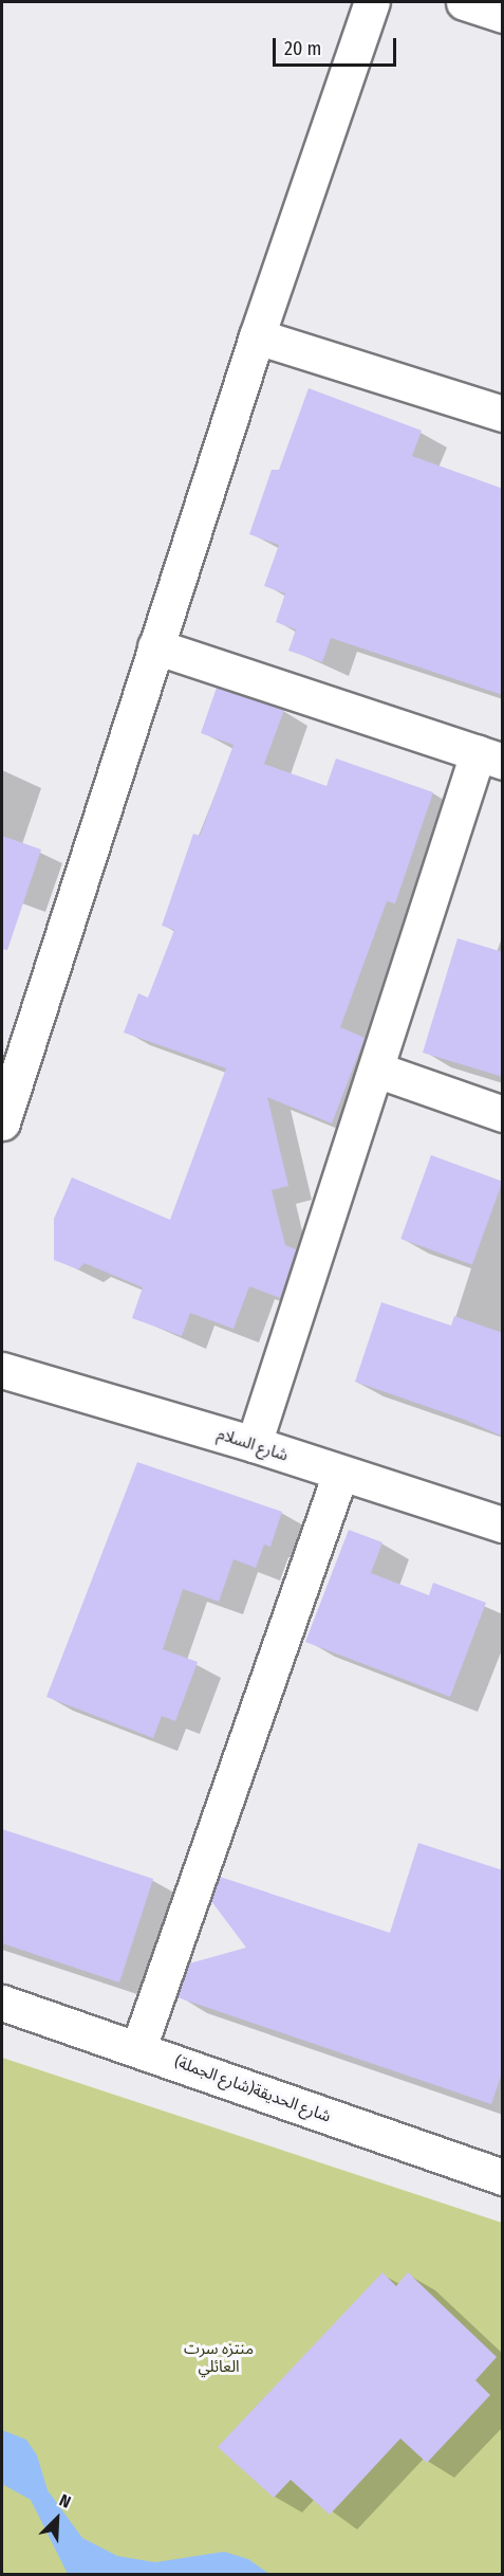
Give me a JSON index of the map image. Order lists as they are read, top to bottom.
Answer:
{
  "streets": {
    "street": ["شارع السلام", "شارع الحديقة(شارع الجملة)"]
  },
  "parks": ["منتزه سرت العائلي"],
  "scale_bar": "20 m",
  "north": "top right"
}
